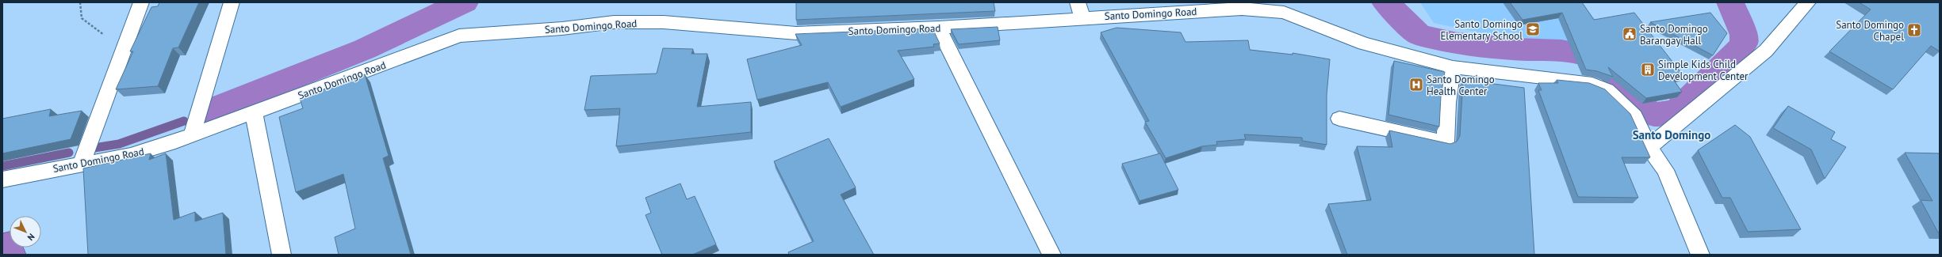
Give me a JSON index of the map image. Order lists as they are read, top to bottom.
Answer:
{
  "streets": {
    "street": ["Santo Domingo Road"]
  },
  "districts": ["Santo Domingo"],
  "places": {
    "school or university": ["Santo Domingo Elementary School"],
    "church": ["Santo Domingo Chapel"],
    "public building": ["Santo Domingo Barangay Hall"],
    "building": ["Simple Kids Child Development Center"],
    "hospital": ["Santo Domingo Health Center"]
  },
  "north": "bottom right"
}
